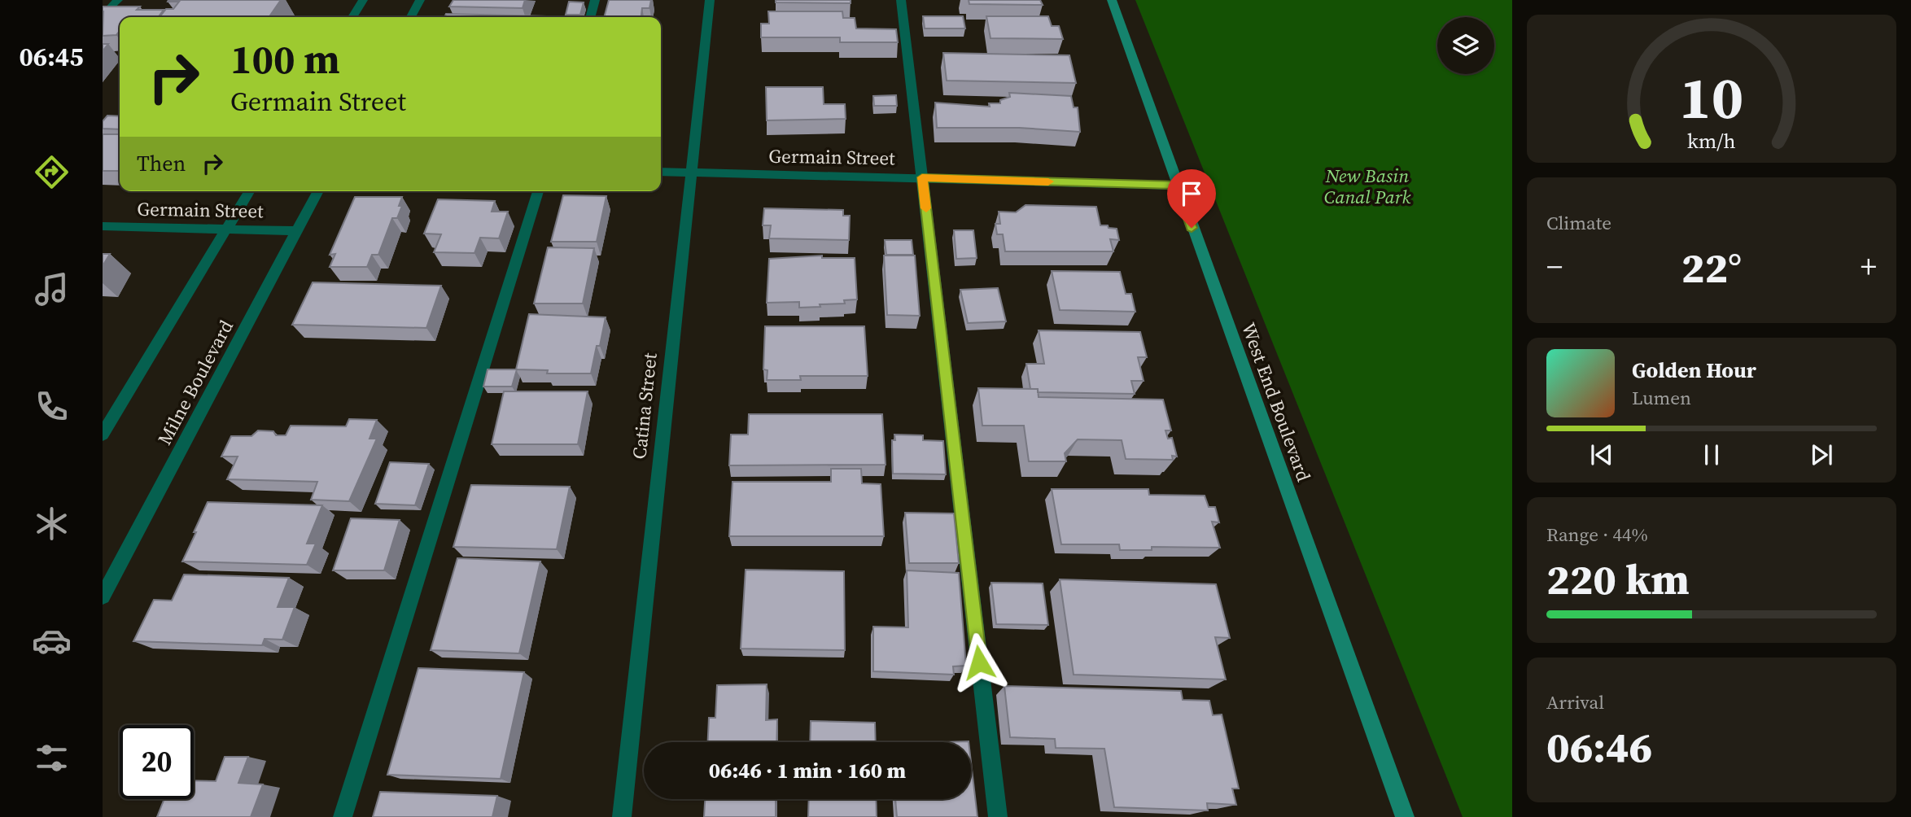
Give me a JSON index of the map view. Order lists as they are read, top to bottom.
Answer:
{
  "streets": {
    "main road": ["West End Boulevard"],
    "street": ["Germain Street", "Milne Boulevard", "Catina Street"]
  },
  "crossings": [
    ["Germain Street", "Milne Boulevard"],
    ["Germain Street", "West End Boulevard"],
    ["Germain Street", "Catina Street"]
  ],
  "parks": ["New Basin Canal Park"],
  "page": {
    "tabs": "06:45",
    "turn": ["100 m", "Germain Street"],
    "then": "Then",
    "tile": [
      "Climate",
      ["Range · 44%", "220 km"],
      ["Arrival", "06:46"]
    ],
    "heat": ["−", "22°", "+"],
    "song": ["Golden Hour", "Lumen"],
    "limit": "20",
    "trip": "06:46 · 1 min · 160 m",
    "gauge": ["10", "km/h"]
  }
}
